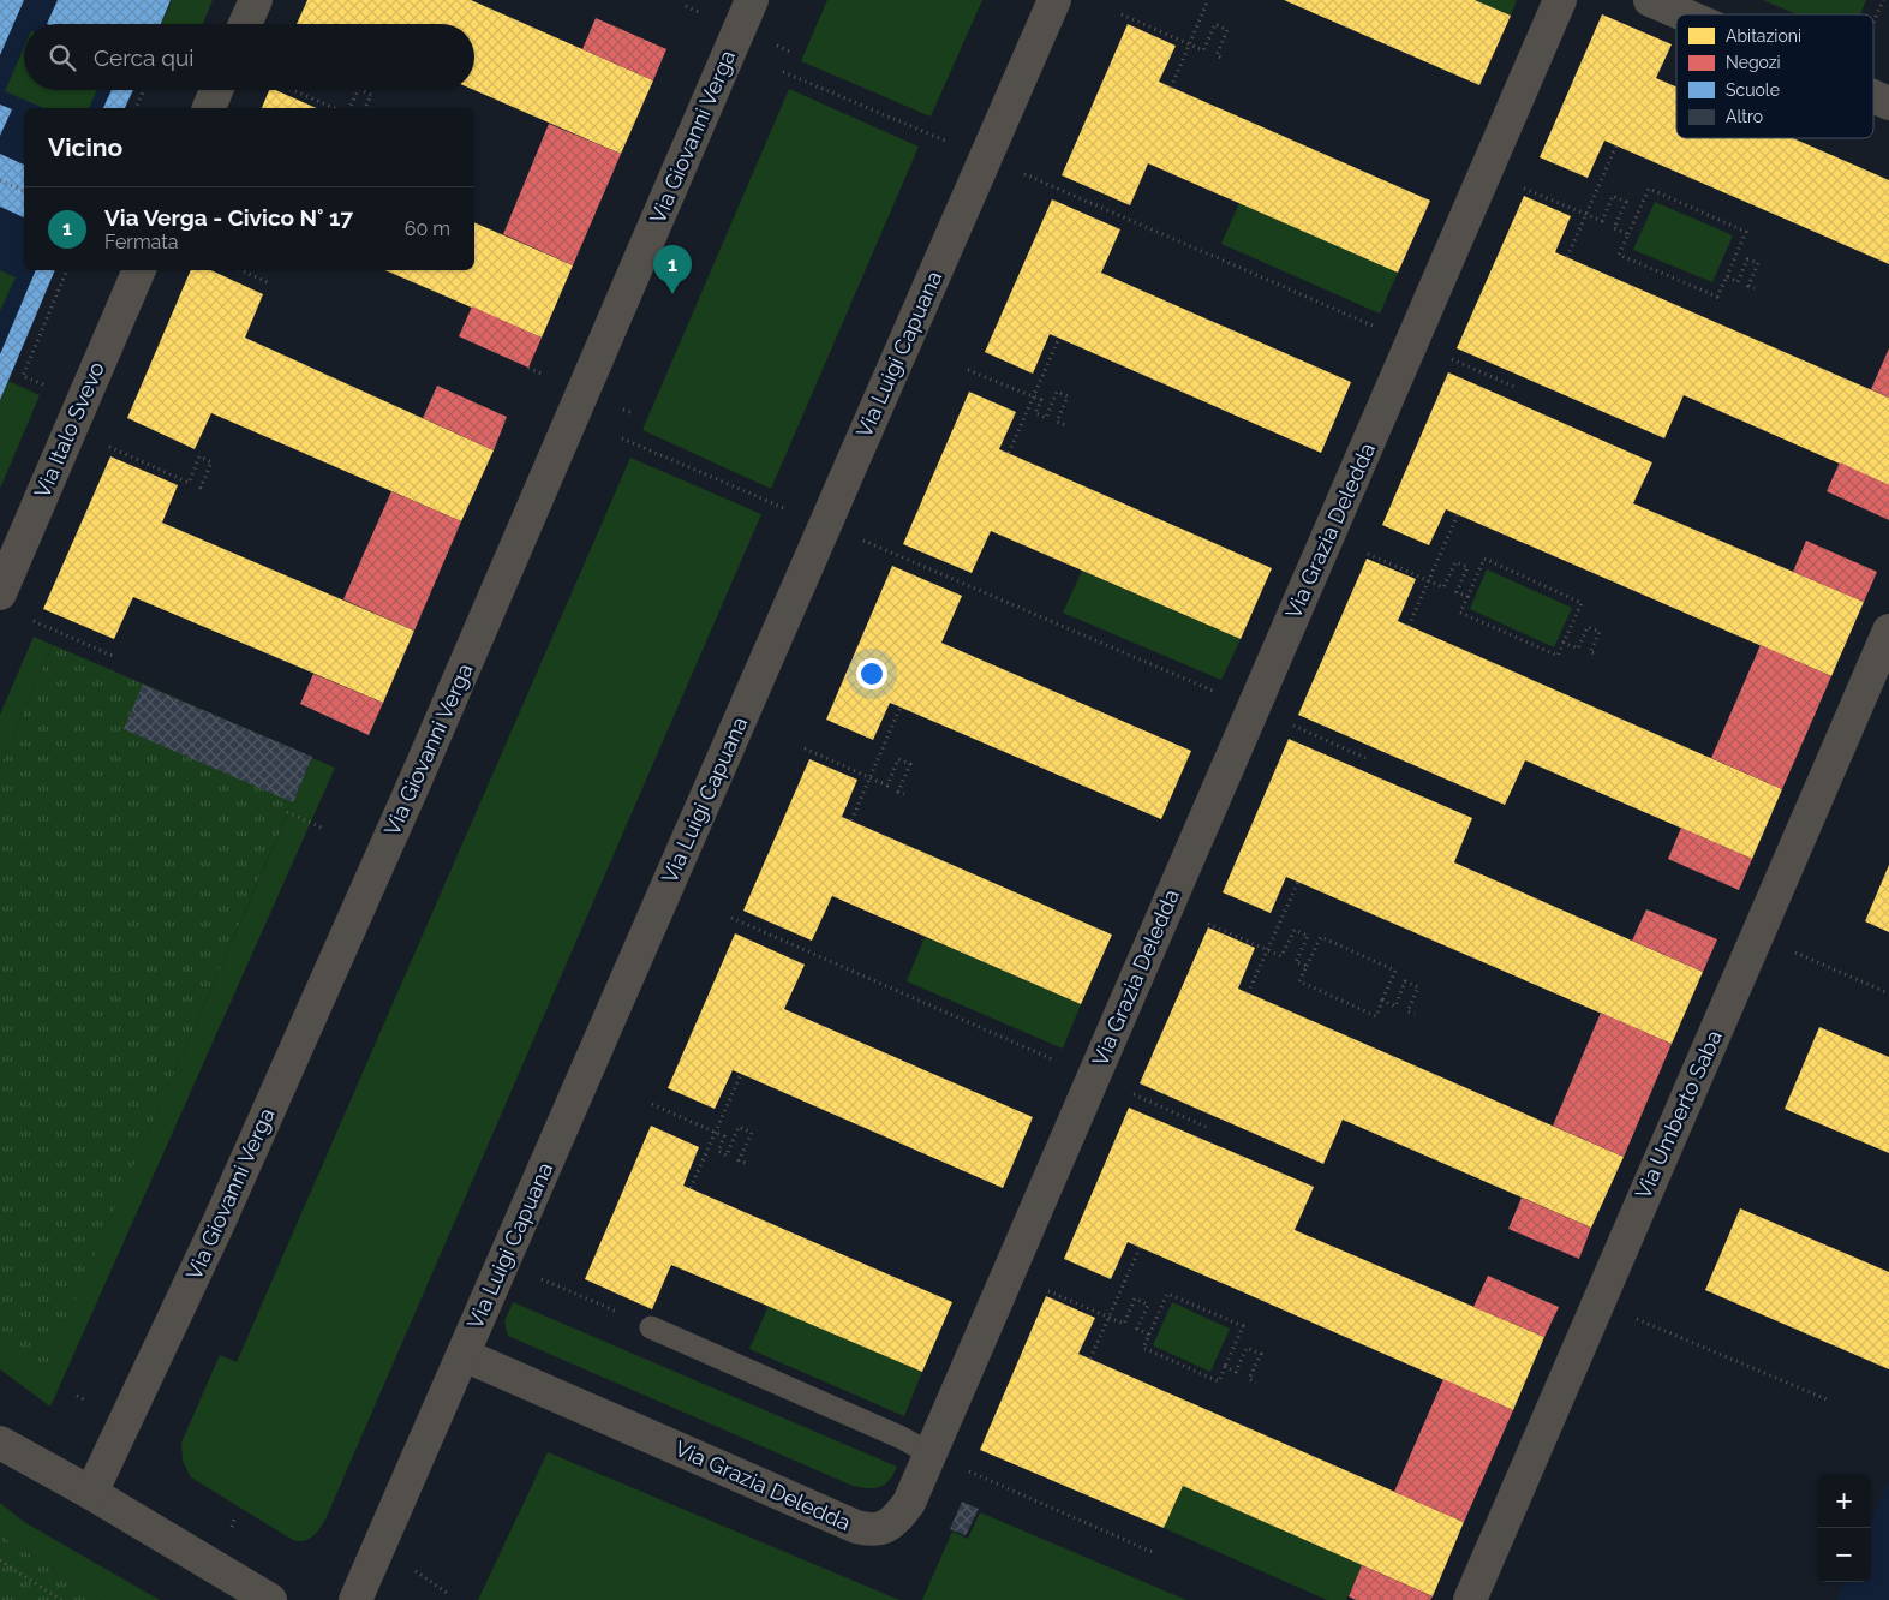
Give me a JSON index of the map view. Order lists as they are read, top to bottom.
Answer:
{
  "streets": {
    "street": [
      "Via Giovanni Verga",
      "Via Luigi Capuana",
      "Via Italo Svevo",
      "Via Grazia Deledda",
      "Via Umberto Saba"
    ]
  },
  "crossings": [
    ["Via Luigi Capuana", "Via Grazia Deledda"]
  ],
  "legend": [
    "Abitazioni",
    "Negozi",
    "Scuole",
    "Altro"
  ],
  "page": {
    "search": "Cerca qui",
    "heading": "Vicino",
    "list": [
      {
        "mark": "1",
        "name": "Via Verga - Civico N° 17",
        "note": "Fermata",
        "value": "60 m"
      }
    ],
    "pins": "1",
    "map_buttons": ["+", "−"]
  }
}
